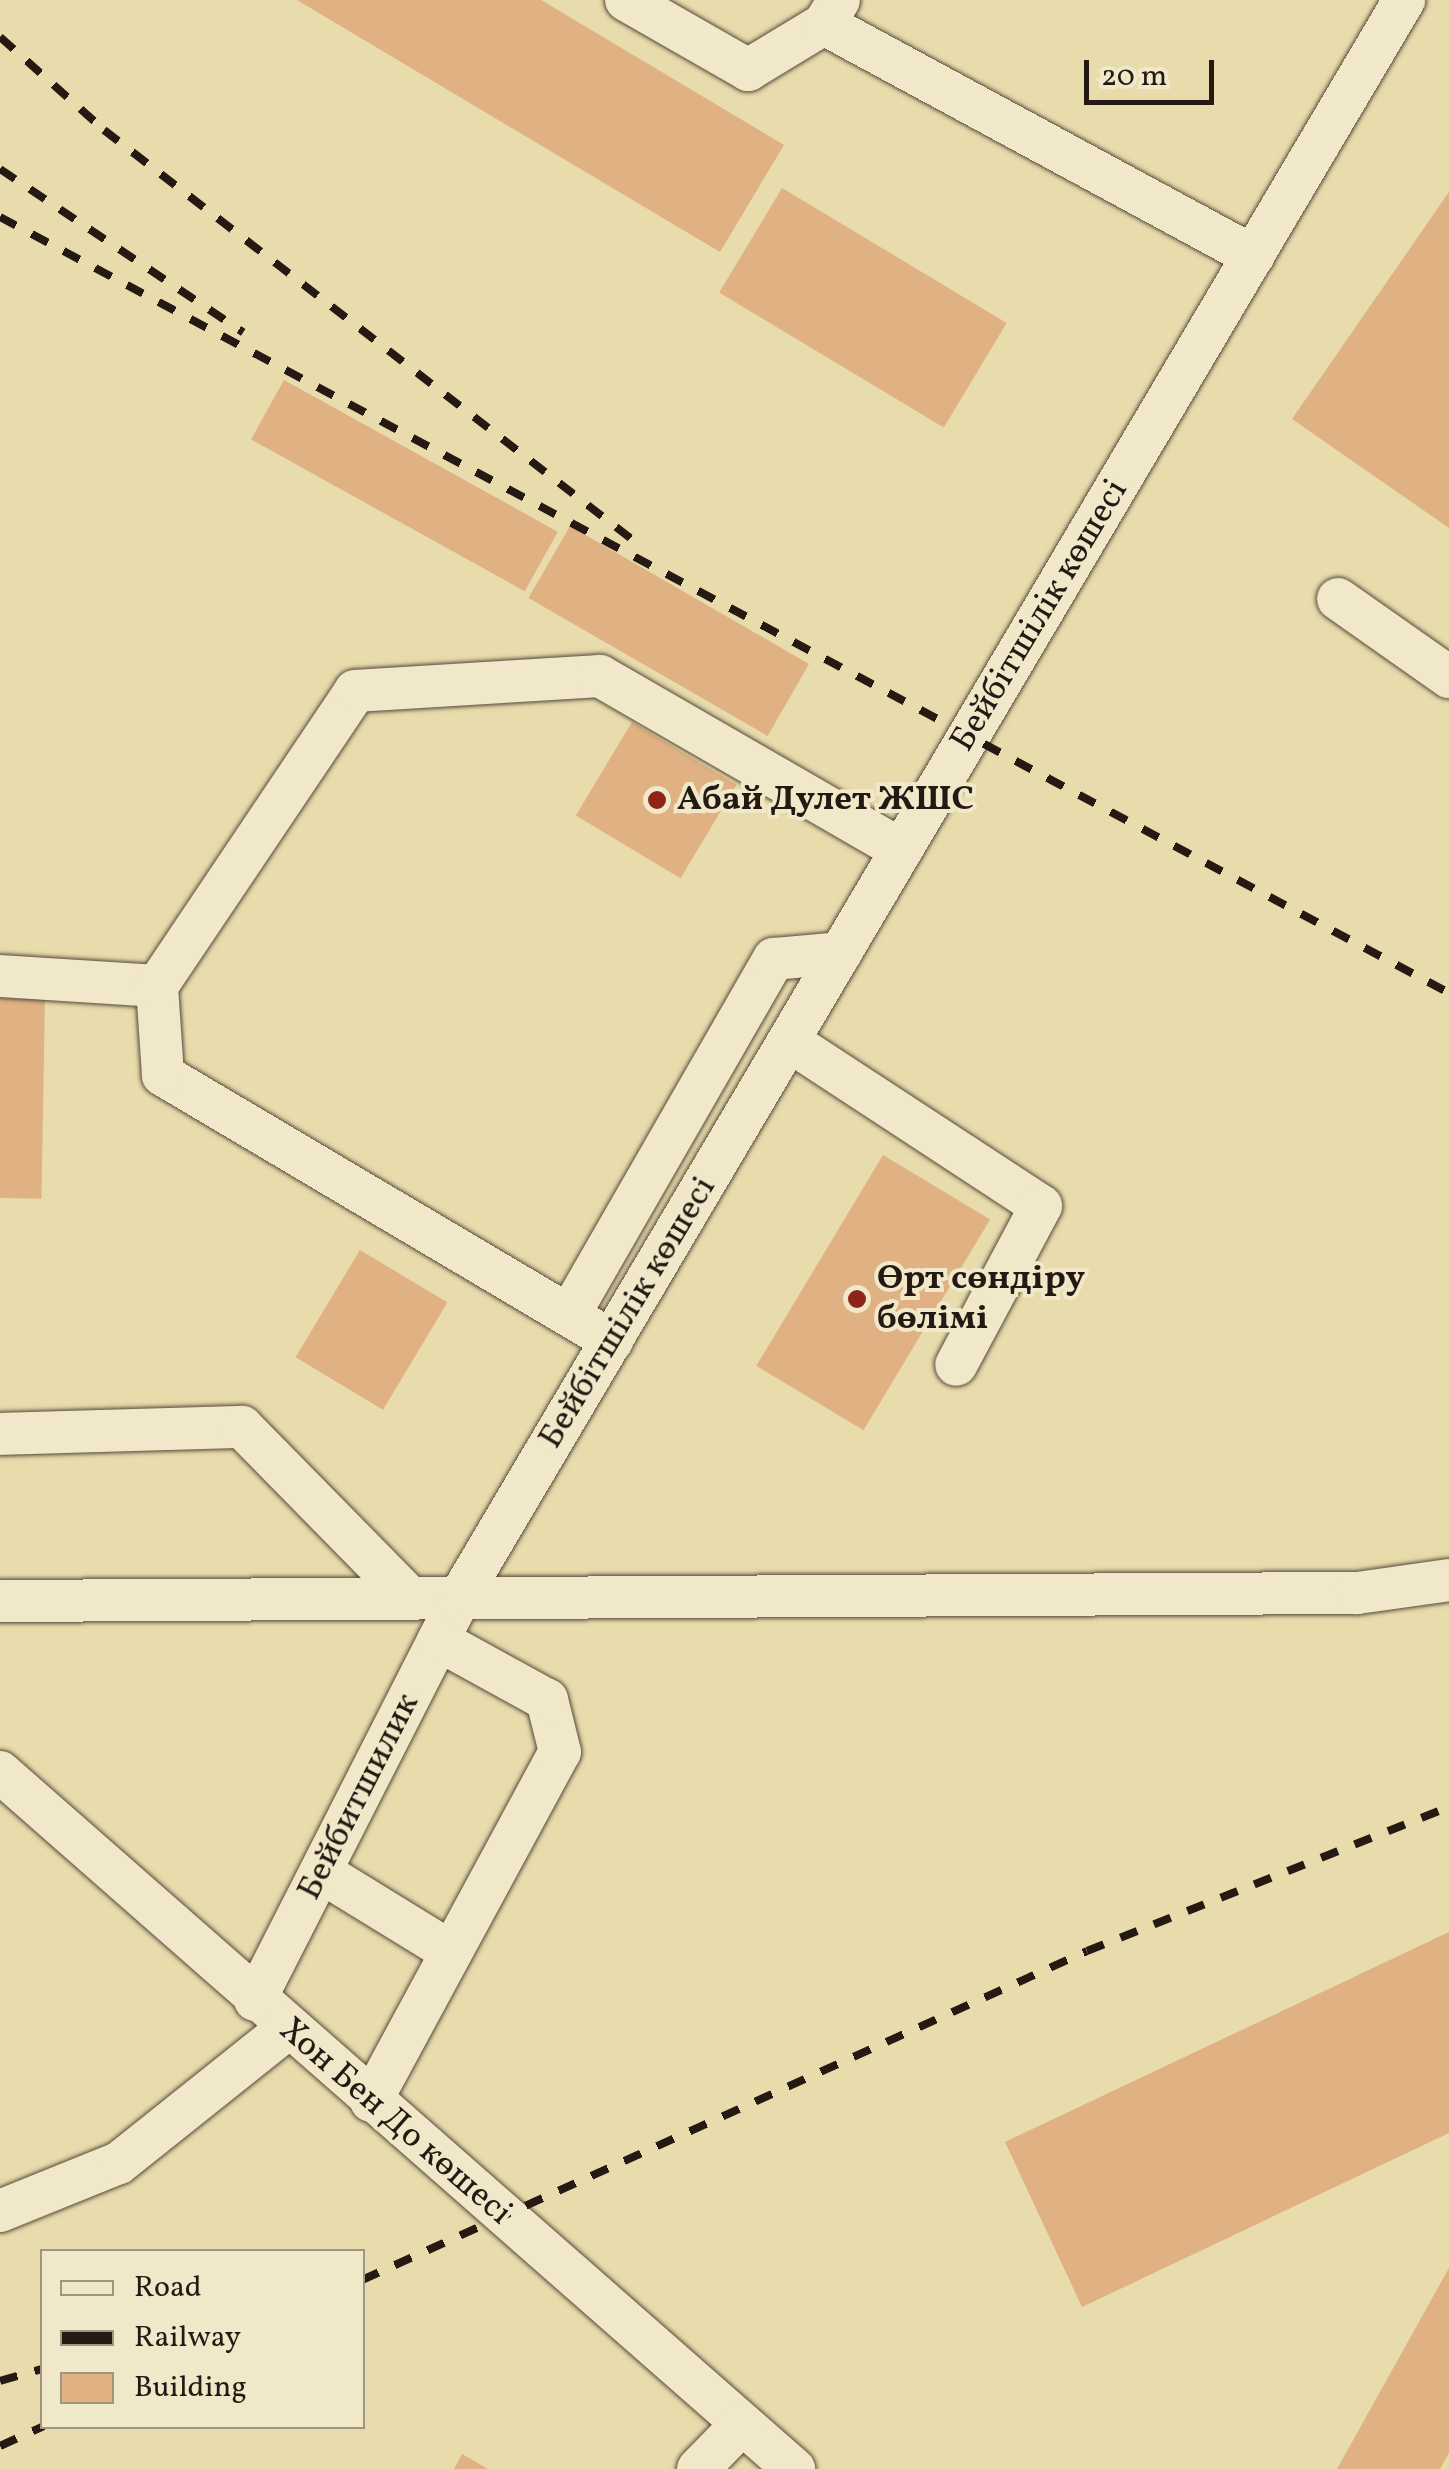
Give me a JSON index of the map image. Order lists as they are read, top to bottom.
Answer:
{
  "streets": {
    "street": ["Бейбітшілік көшесі", "Бейбитшилик", "Хон Бен До көшесі"]
  },
  "crossings": [
    ["Бейбітшілік көшесі", "Бейбитшилик"],
    ["Бейбитшилик", "Хон Бен До көшесі"]
  ],
  "places": ["Абай Дулет ЖШС", "Өрт сөндіру бөлімі"],
  "legend": ["Road", "Railway", "Building"],
  "scale_bar": "20 m"
}
